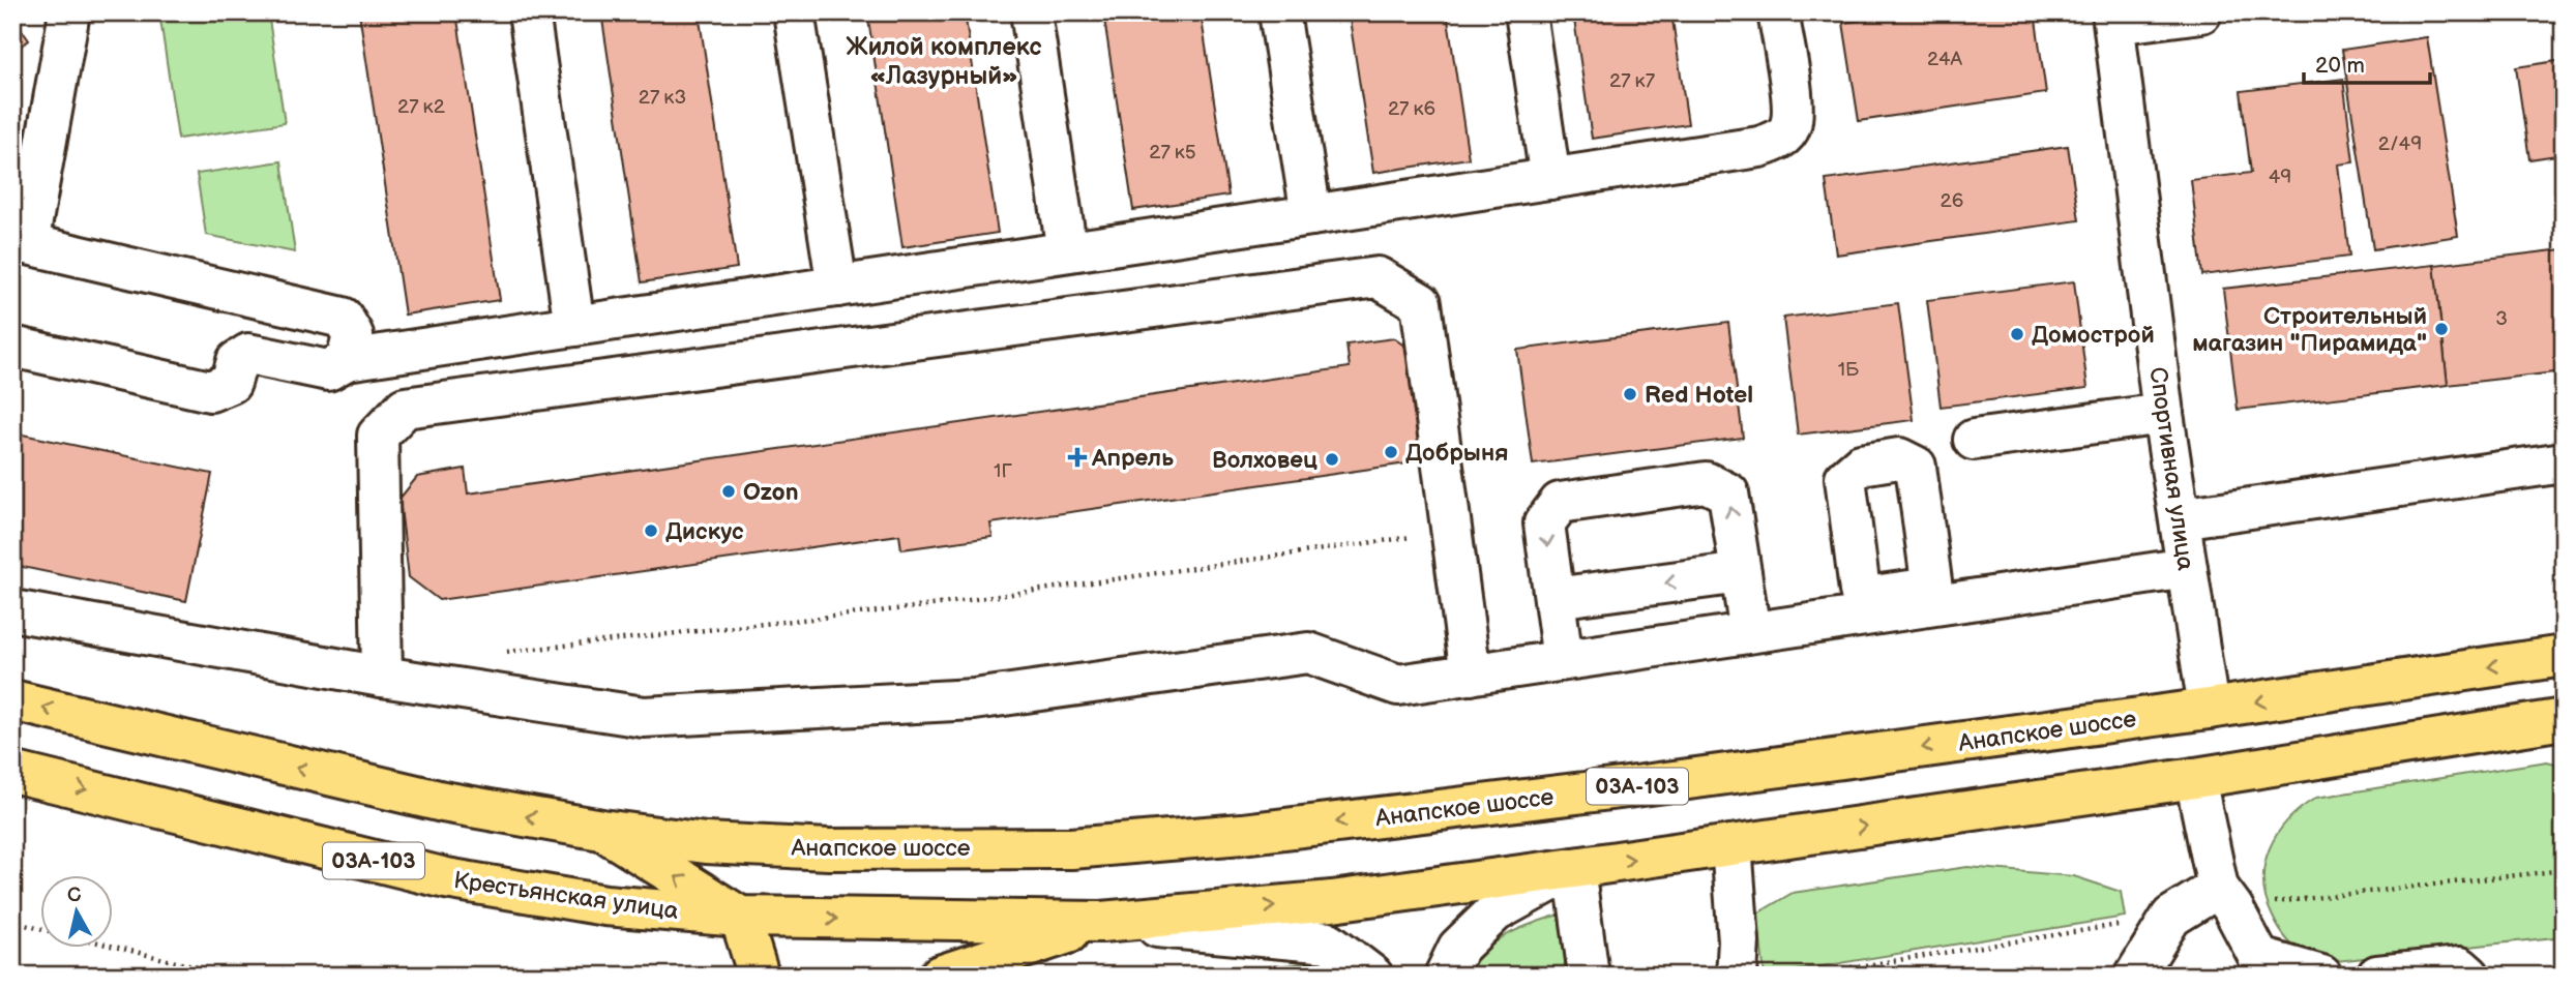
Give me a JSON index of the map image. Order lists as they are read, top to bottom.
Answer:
{
  "streets": {
    "main road": ["Анапское шоссе", "03А-103", "Крестьянская улица"],
    "street": ["Спортивная улица"]
  },
  "crossings": [
    ["Спортивная улица", "Анапское шоссе"],
    ["Анапское шоссе", "03А-103"],
    ["03А-103", "Крестьянская улица"]
  ],
  "districts": ["Жилой комплекс «Лазурный»"],
  "places": {
    "other": [
      "Строительный магазин \"Пирамида\"",
      "Домострой",
      "Red Hotel",
      "Добрыня",
      "Волховец",
      "Ozon",
      "Дискус"
    ],
    "health": ["Апрель"]
  },
  "house_numbers": [
    "24А",
    "27 к7",
    "27 к3",
    "27 к2",
    "27 к6",
    "2/49",
    "27 к5",
    "49",
    "26",
    "3",
    "1Б",
    "1Г"
  ],
  "scale_bar": "20 m",
  "north": "top"
}
